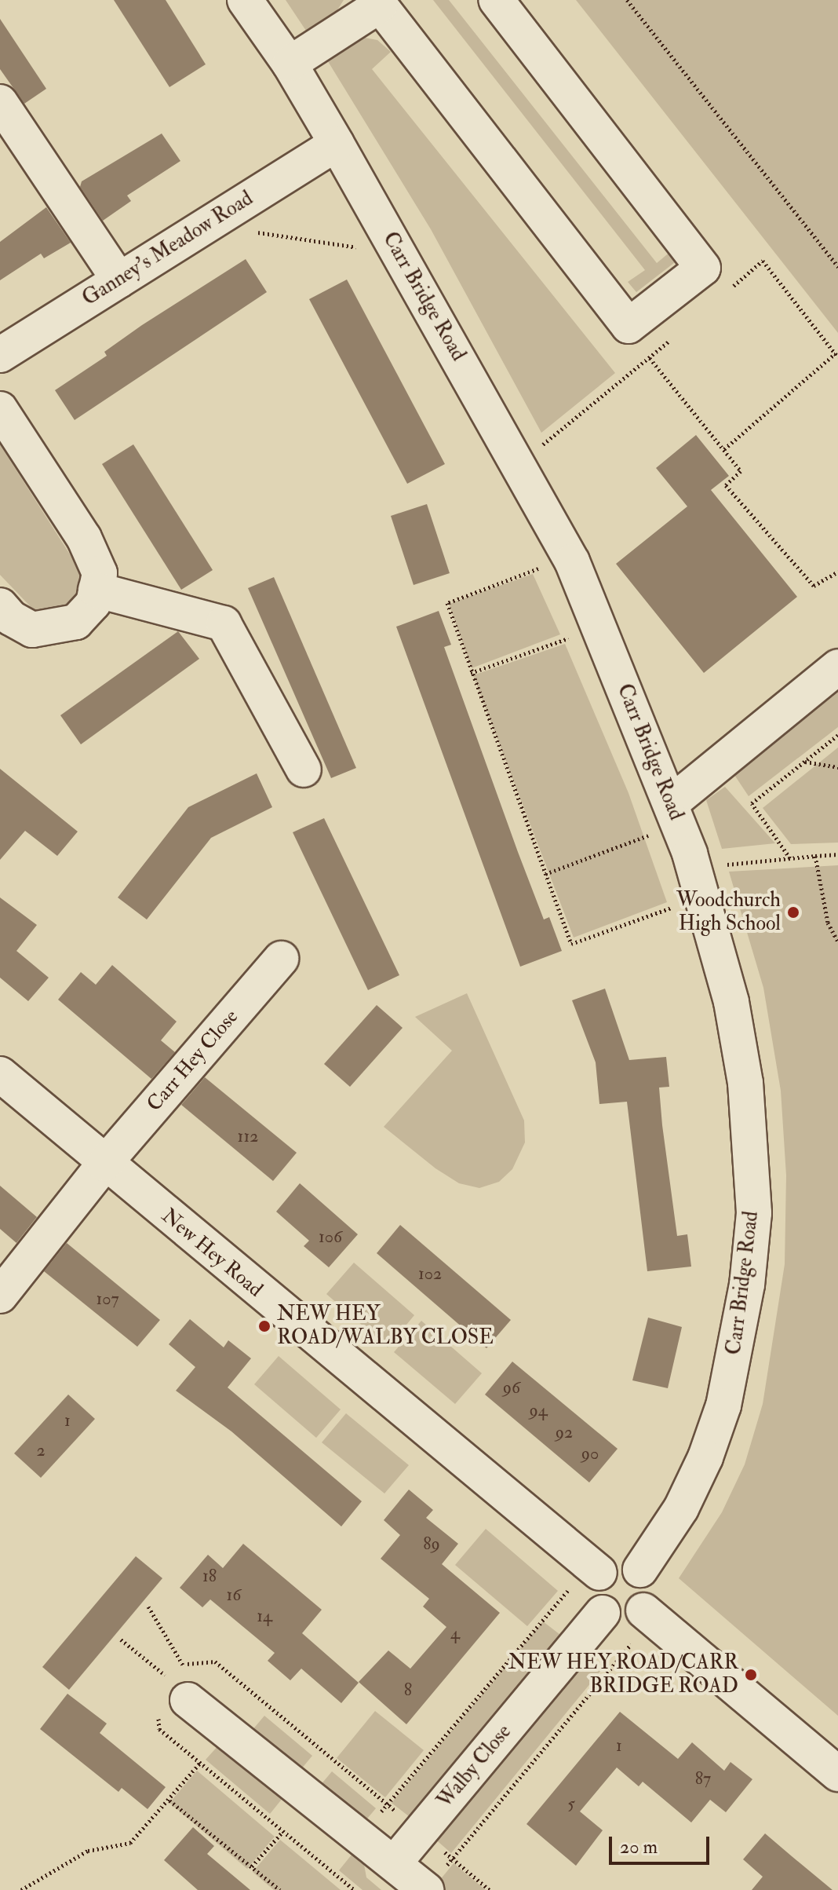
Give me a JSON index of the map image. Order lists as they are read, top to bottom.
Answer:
{
  "streets": {
    "street": [
      "Ganney's Meadow Road",
      "Carr Bridge Road",
      "Carr Hey Close",
      "New Hey Road",
      "Walby Close"
    ]
  },
  "crossings": [
    ["Ganney's Meadow Road", "Carr Bridge Road"],
    ["Carr Bridge Road", "New Hey Road"],
    ["Carr Bridge Road", "Walby Close"],
    ["Carr Hey Close", "New Hey Road"],
    ["New Hey Road", "Walby Close"]
  ],
  "places": ["Woodchurch High School", "NEW HEY ROAD/WALBY CLOSE", "NEW HEY ROAD/CARR BRIDGE ROAD"],
  "house_numbers": [
    "112",
    "106",
    "102",
    "107",
    "96",
    "94",
    "1",
    "92",
    "2",
    "90",
    "89",
    "18",
    "16",
    "14",
    "4",
    "8",
    "1",
    "87",
    "5"
  ],
  "scale_bar": "20 m"
}
